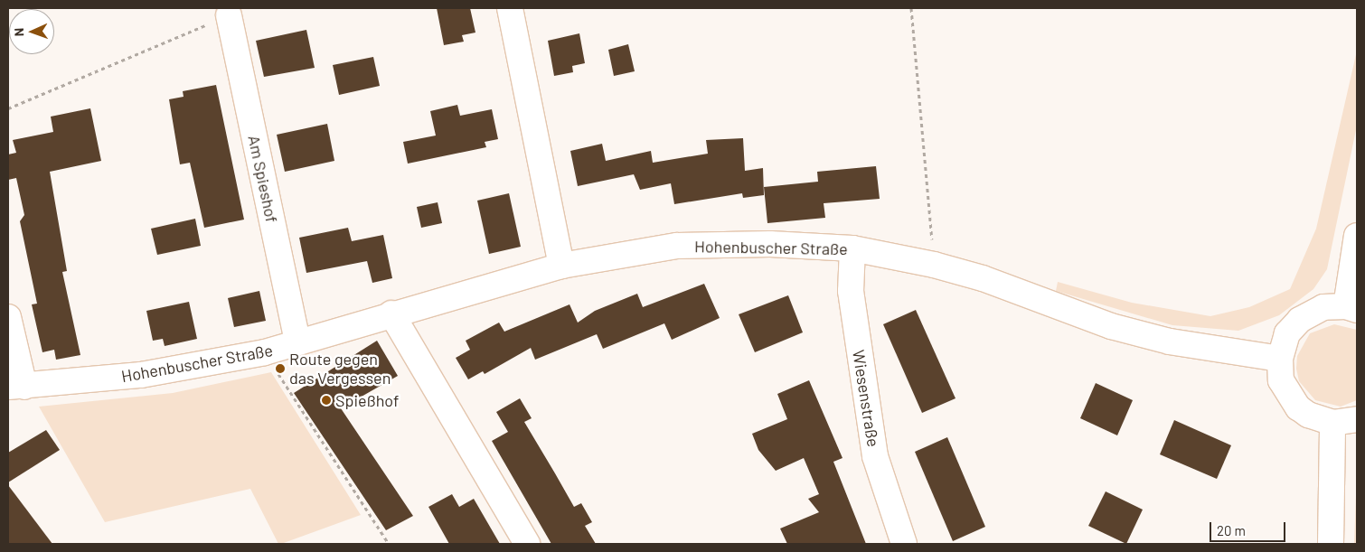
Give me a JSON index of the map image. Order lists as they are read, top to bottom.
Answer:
{
  "streets": {
    "street": ["Am Spieshof", "Hohenbuscher Straße", "Wiesenstraße"]
  },
  "crossings": [
    ["Am Spieshof", "Hohenbuscher Straße"],
    ["Hohenbuscher Straße", "Wiesenstraße"]
  ],
  "places": ["Route gegen das Vergessen", "Spießhof"],
  "scale_bar": "20 m",
  "north": "left"
}
